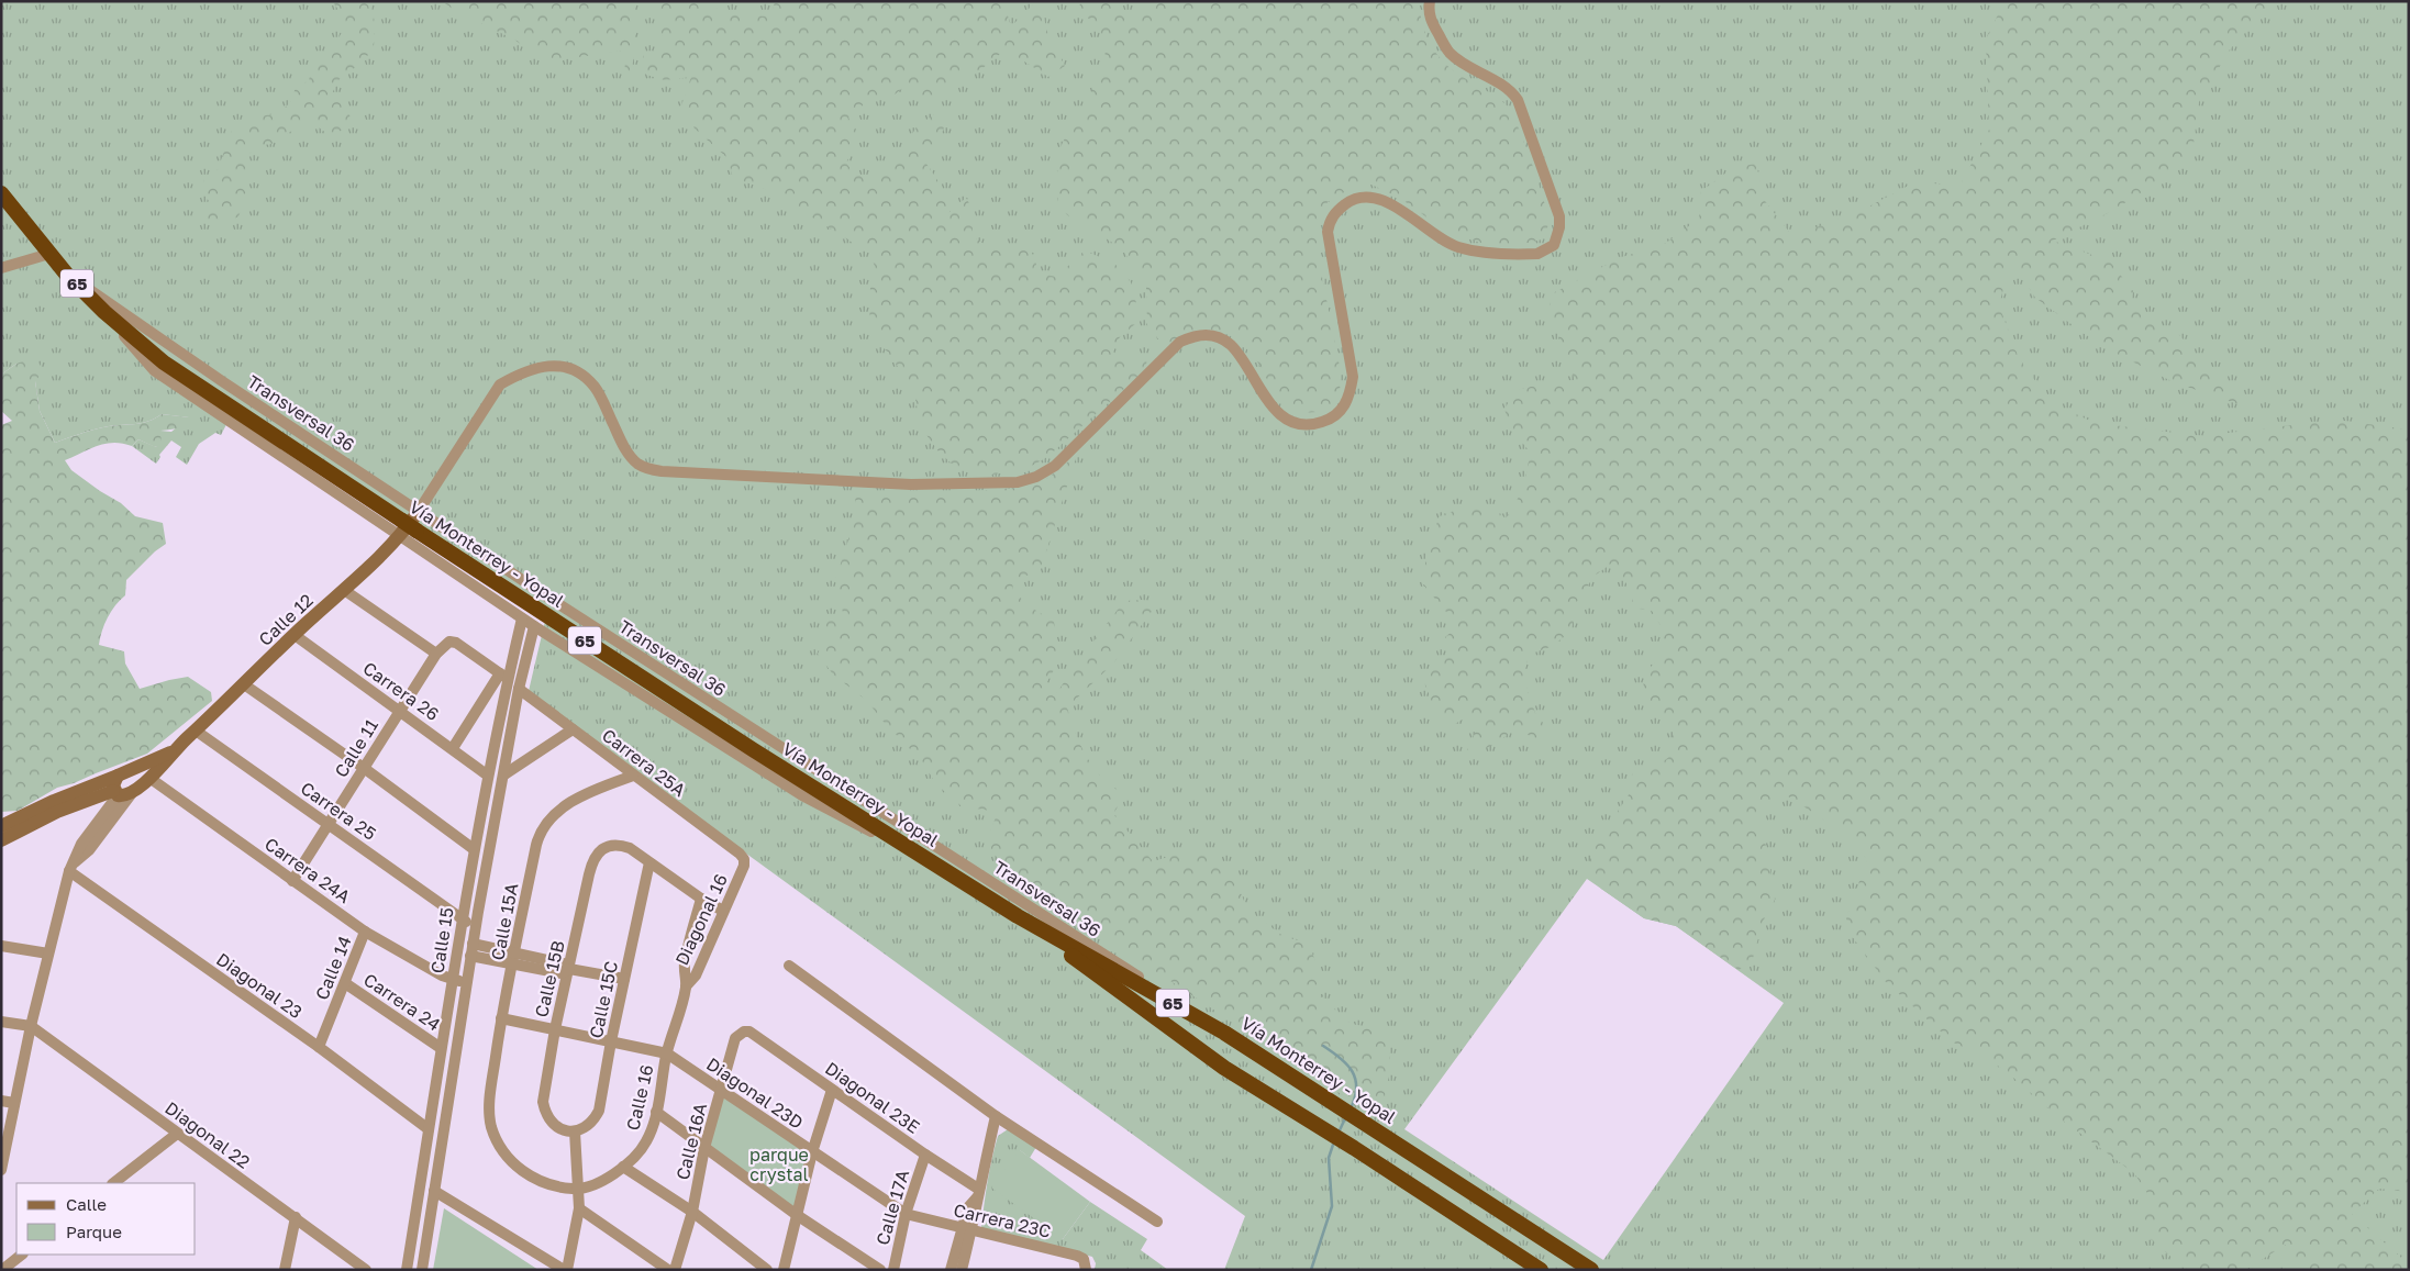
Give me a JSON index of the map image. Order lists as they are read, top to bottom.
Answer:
{
  "streets": {
    "highway": ["65", "Vía Monterrey - Yopal"],
    "main road": ["Calle 12"],
    "street": [
      "Transversal 36",
      "Carrera 26",
      "Calle 11",
      "Carrera 25A",
      "Carrera 25",
      "Carrera 24A",
      "Diagonal 16",
      "Calle 15A",
      "Calle 15",
      "Calle 14",
      "Calle 15B",
      "Diagonal 23",
      "Calle 15C",
      "Carrera 24",
      "Diagonal 23D",
      "Calle 16",
      "Diagonal 23E",
      "Diagonal 22",
      "Calle 16A",
      "Calle 17A",
      "Carrera 23C"
    ]
  },
  "crossings": [
    ["65", "Vía Monterrey - Yopal"],
    ["65", "Calle 12"],
    ["65", "Calle 15"],
    ["Transversal 36", "Vía Monterrey - Yopal"],
    ["Transversal 36", "Calle 12"],
    ["Calle 12", "Carrera 26"],
    ["Calle 12", "Carrera 25"],
    ["Carrera 26", "Calle 11"],
    ["Carrera 26", "Calle 15"],
    ["Calle 11", "Carrera 25"],
    ["Calle 11", "Carrera 24A"],
    ["Calle 11", "Calle 15"],
    ["Carrera 25A", "Diagonal 16"],
    ["Carrera 25A", "Calle 15A"],
    ["Carrera 25A", "Calle 15"],
    ["Carrera 25", "Calle 15"],
    ["Carrera 24A", "Calle 15"],
    ["Carrera 24A", "Calle 14"],
    ["Diagonal 16", "Calle 16"],
    ["Calle 15A", "Calle 16"],
    ["Calle 15", "Diagonal 23"],
    ["Calle 15", "Carrera 24"],
    ["Calle 14", "Diagonal 23"],
    ["Calle 14", "Carrera 24"],
    ["Calle 15B", "Calle 15C"],
    ["Diagonal 23D", "Calle 16"],
    ["Diagonal 23D", "Calle 16A"],
    ["Diagonal 23D", "Calle 17A"],
    ["Diagonal 23D", "Carrera 23C"],
    ["Diagonal 23E", "Calle 16A"],
    ["Diagonal 23E", "Calle 17A"],
    ["Calle 17A", "Carrera 23C"]
  ],
  "parks": ["parque crystal"],
  "legend": ["Calle", "Parque"]
}
